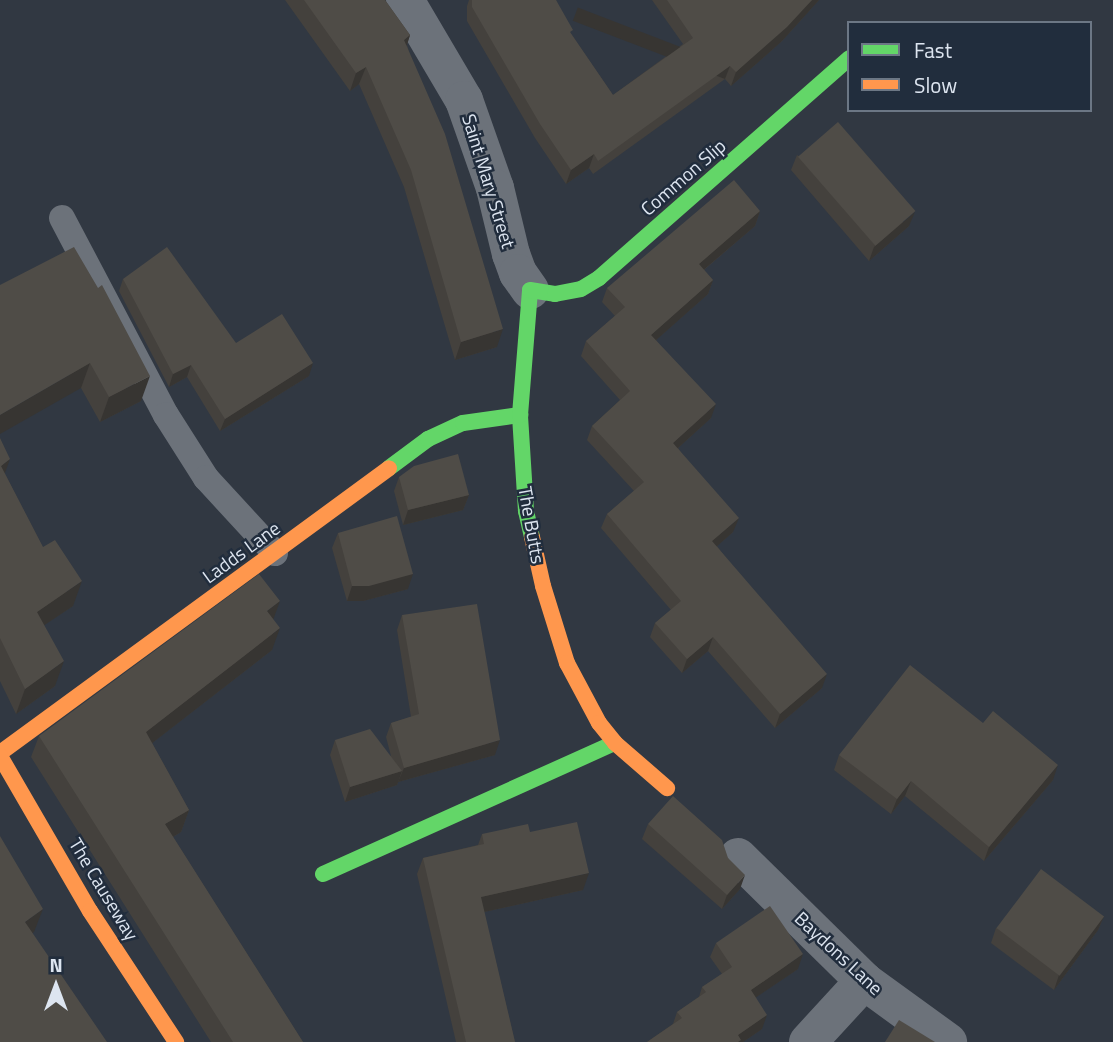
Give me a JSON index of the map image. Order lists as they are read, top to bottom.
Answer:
{
  "streets": {
    "street": [
      "Common Slip",
      "Saint Mary Street",
      "The Butts",
      "Ladds Lane",
      "The Causeway",
      "Baydons Lane"
    ]
  },
  "crossings": [
    ["Common Slip", "Saint Mary Street"],
    ["Common Slip", "The Butts"],
    ["Saint Mary Street", "The Butts"],
    ["The Butts", "Ladds Lane"],
    ["Ladds Lane", "The Causeway"]
  ],
  "legend": ["Fast", "Slow"],
  "north": "top"
}
